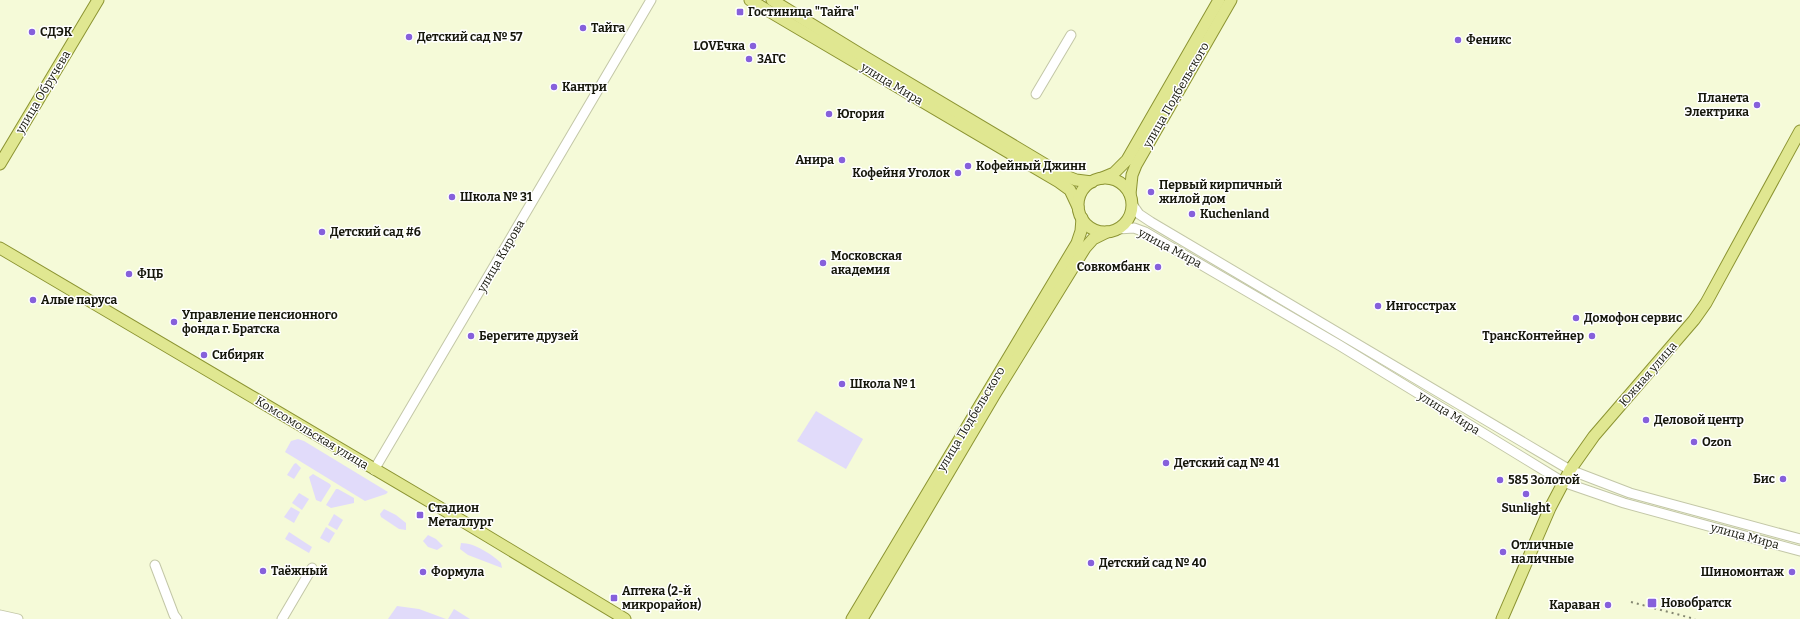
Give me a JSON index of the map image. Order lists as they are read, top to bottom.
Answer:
{
  "streets": {
    "main road": [
      "улица Мира",
      "улица Обручева",
      "улица Подбельского",
      "Южная улица",
      "Комсомольская улица"
    ],
    "street": ["улица Кирова"]
  },
  "crossings": [
    ["улица Мира", "улица Подбельского"],
    ["улица Мира", "Южная улица"],
    ["улица Кирова", "Комсомольская улица"]
  ],
  "places": {
    "transit": [
      "Гостиница \"Тайга\"",
      "Стадион Металлург",
      "Аптека (2-й микрорайон)",
      "Новобратск"
    ],
    "other": [
      "Тайга",
      "СДЭК",
      "Детский сад № 57",
      "Феникс",
      "LOVEчка",
      "ЗАГС",
      "Кантри",
      "Планета Электрика",
      "Югория",
      "Анира",
      "Кофейный Джинн",
      "Кофейня Уголок",
      "Первый кирпичный жилой дом",
      "Школа № 31",
      "Kuchenland",
      "Детский сад #6",
      "Московская академия",
      "Совкомбанк",
      "ФЦБ",
      "Алые паруса",
      "Ингосстрах",
      "Домофон сервис",
      "Управление пенсионного фонда г. Братска",
      "Берегите друзей",
      "ТрансКонтейнер",
      "Сибиряк",
      "Школа № 1",
      "Деловой центр",
      "Ozon",
      "Детский сад № 41",
      "Бис",
      "585 Золотой",
      "Sunlight",
      "Отличные наличные",
      "Детский сад № 40",
      "Таёжный",
      "Формула",
      "Шиномонтаж",
      "Караван"
    ]
  }
}
